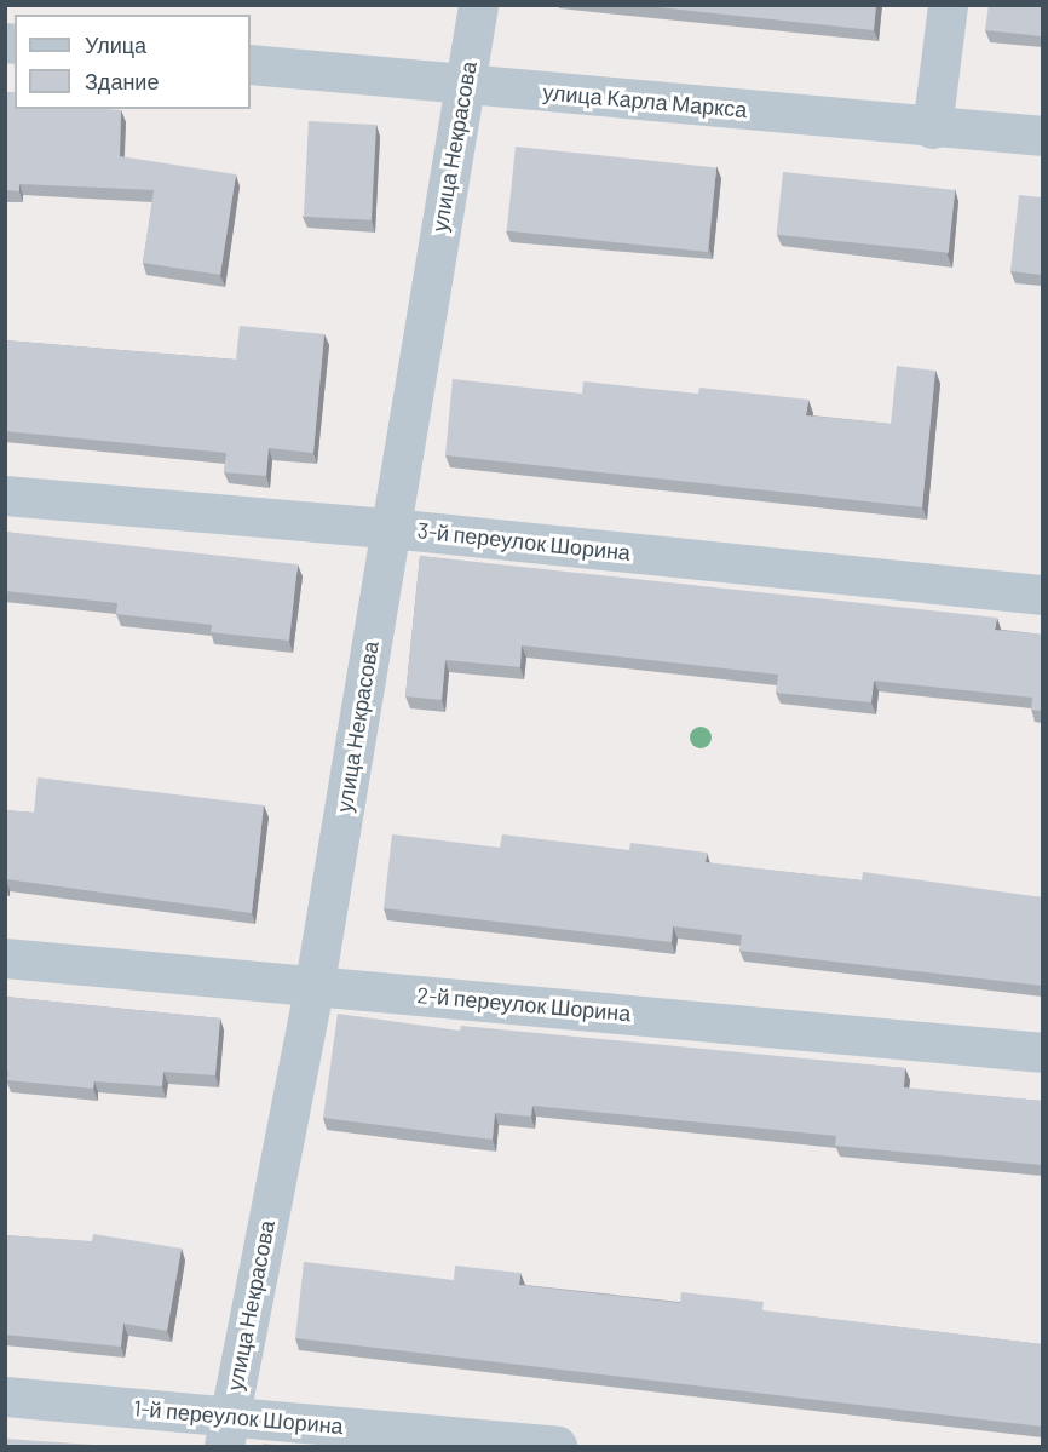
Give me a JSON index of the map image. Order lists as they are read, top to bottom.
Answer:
{
  "streets": {
    "street": [
      "улица Карла Маркса",
      "улица Некрасова",
      "3-й переулок Шорина",
      "2-й переулок Шорина",
      "1-й переулок Шорина"
    ]
  },
  "crossings": [
    ["улица Карла Маркса", "улица Некрасова"],
    ["улица Некрасова", "3-й переулок Шорина"],
    ["улица Некрасова", "2-й переулок Шорина"],
    ["улица Некрасова", "1-й переулок Шорина"]
  ],
  "legend": ["Улица", "Здание"]
}
